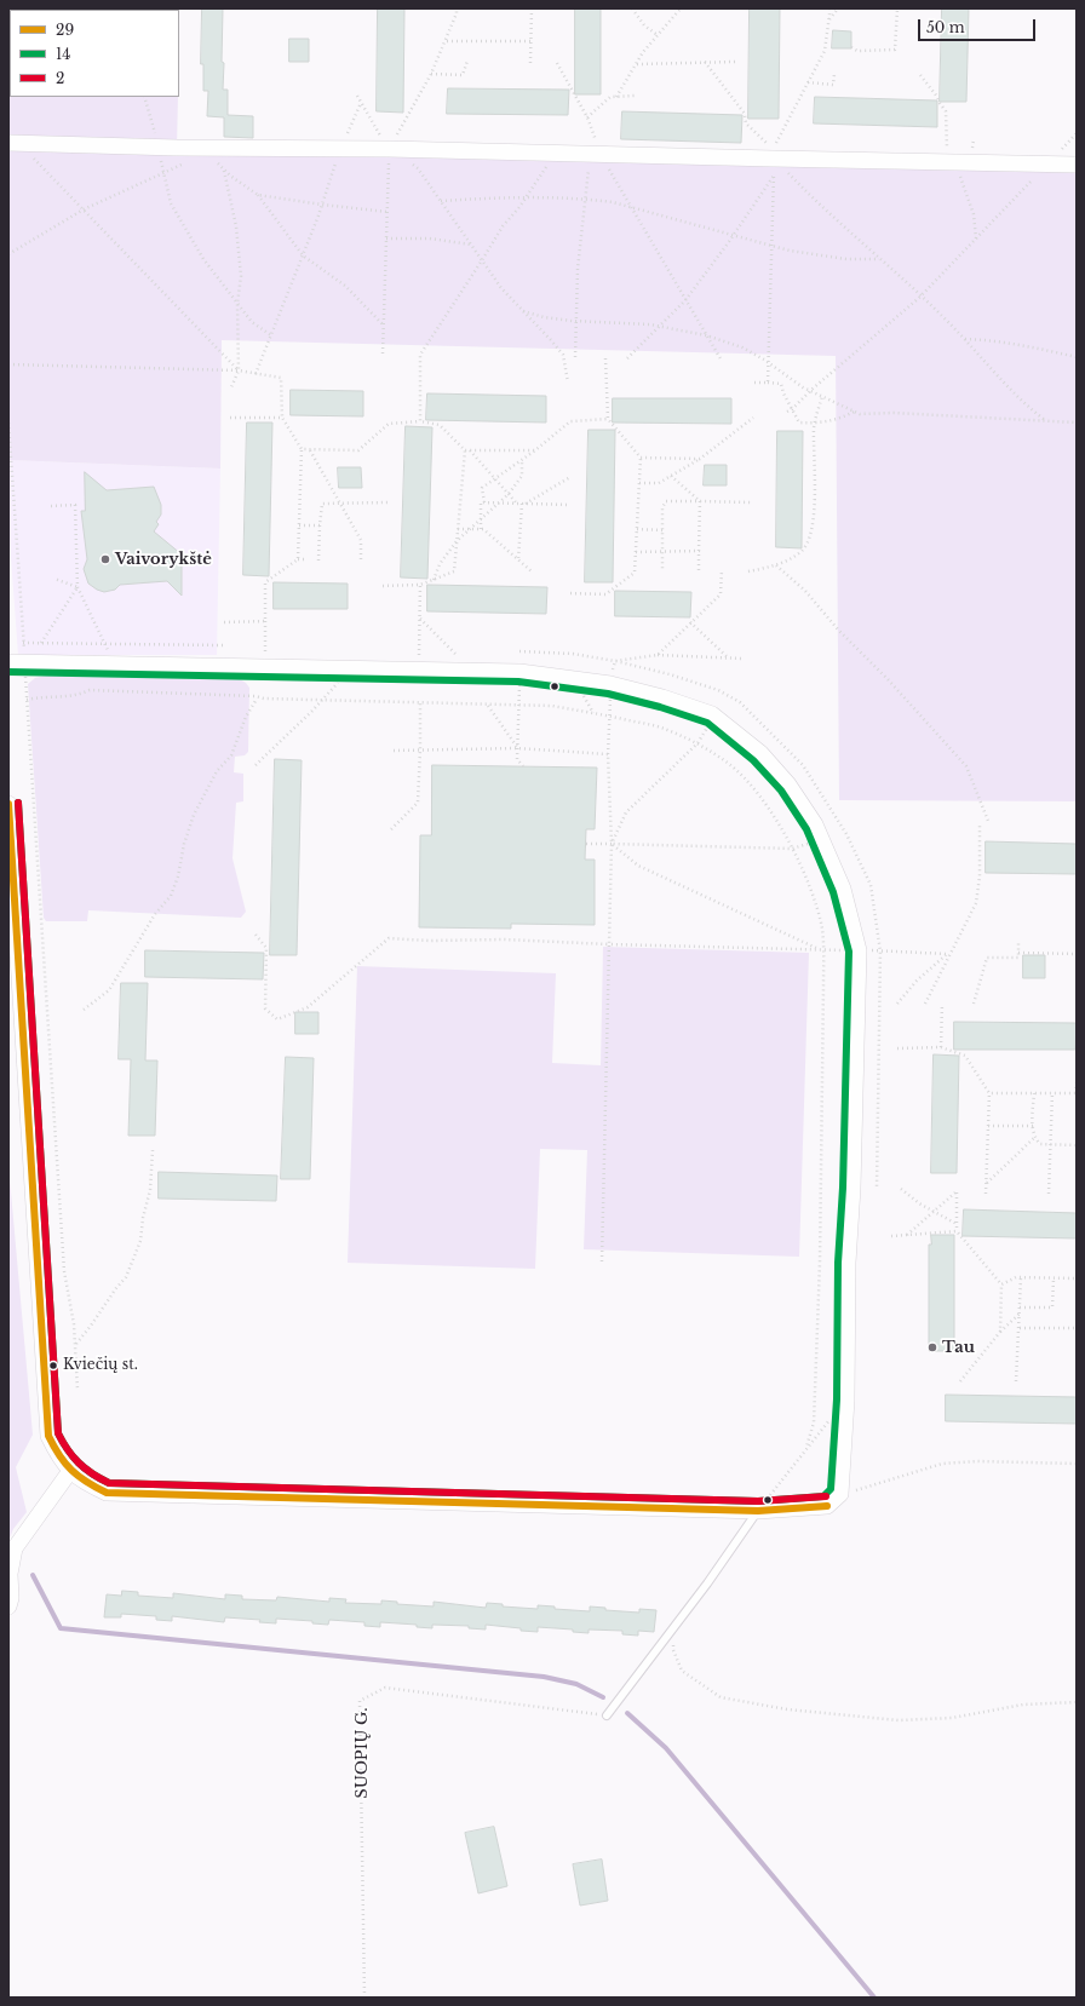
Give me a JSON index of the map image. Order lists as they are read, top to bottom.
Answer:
{
  "streets": {
    "path": ["SUOPIŲ G."]
  },
  "places": ["Vaivorykštė", "Tau", "Kviečių st."],
  "lines": ["transit line 14", "transit line 2", "transit line 29"],
  "legend": ["29", "14", "2"],
  "scale_bar": "50 m"
}
